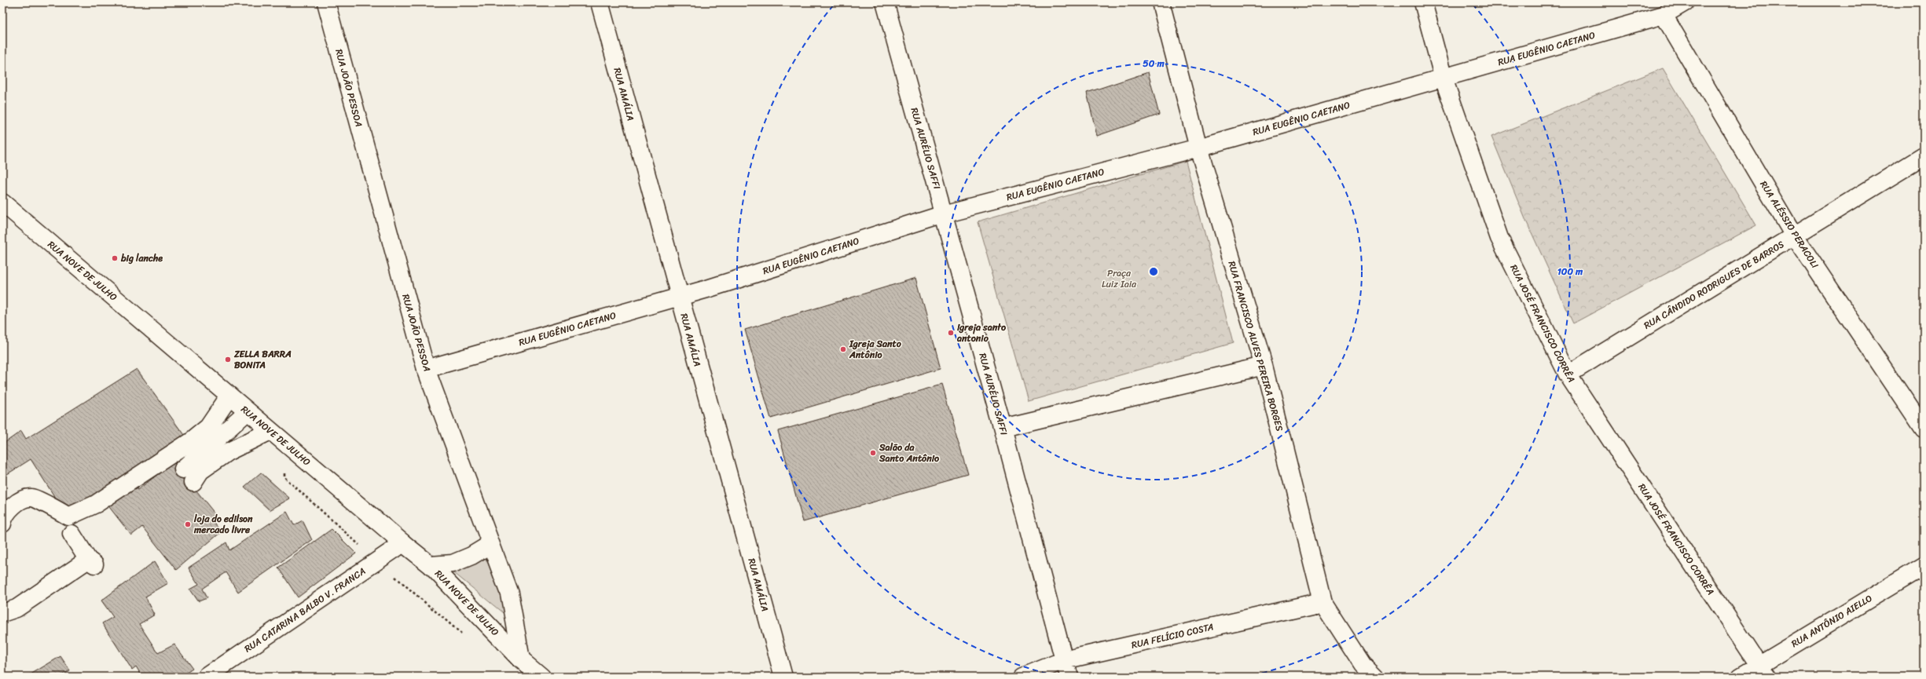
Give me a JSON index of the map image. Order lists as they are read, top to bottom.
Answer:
{
  "streets": {
    "street": [
      "RUA EUGÊNIO CAETANO",
      "RUA JOÃO PESSOA",
      "RUA AMÁLIA",
      "RUA AURÉLIO SAFFI",
      "RUA ALÉSSIO PERACOLI",
      "RUA NOVE DE JULHO",
      "RUA CÂNDIDO RODRIGUES DE BARROS",
      "RUA JOSÉ FRANCISCO CORRÊA",
      "RUA FRANCISCO ALVES PEREIRA BORGES",
      "RUA CATARINA BALBO V. FRANCA",
      "RUA ANTÔNIO AIELLO",
      "RUA FELÍCIO COSTA"
    ]
  },
  "crossings": [
    ["RUA EUGÊNIO CAETANO", "RUA JOÃO PESSOA"],
    ["RUA EUGÊNIO CAETANO", "RUA AMÁLIA"],
    ["RUA EUGÊNIO CAETANO", "RUA AURÉLIO SAFFI"],
    ["RUA EUGÊNIO CAETANO", "RUA ALÉSSIO PERACOLI"],
    ["RUA EUGÊNIO CAETANO", "RUA JOSÉ FRANCISCO CORRÊA"],
    ["RUA EUGÊNIO CAETANO", "RUA FRANCISCO ALVES PEREIRA BORGES"],
    ["RUA JOÃO PESSOA", "RUA NOVE DE JULHO"],
    ["RUA AURÉLIO SAFFI", "RUA FELÍCIO COSTA"],
    ["RUA ALÉSSIO PERACOLI", "RUA CÂNDIDO RODRIGUES DE BARROS"],
    ["RUA NOVE DE JULHO", "RUA CATARINA BALBO V. FRANCA"],
    ["RUA CÂNDIDO RODRIGUES DE BARROS", "RUA JOSÉ FRANCISCO CORRÊA"],
    ["RUA JOSÉ FRANCISCO CORRÊA", "RUA ANTÔNIO AIELLO"],
    ["RUA FRANCISCO ALVES PEREIRA BORGES", "RUA FELÍCIO COSTA"]
  ],
  "parks": ["Praça Luiz Iaia"],
  "places": [
    "big lanche",
    "igreja santo antonio",
    "Igreja Santo Antônio",
    "ZELLA BARRA BONITA",
    "Salão da Santo Antônio",
    "loja do edilson mercado livre"
  ],
  "rings": ["50 m", "100 m"]
}
